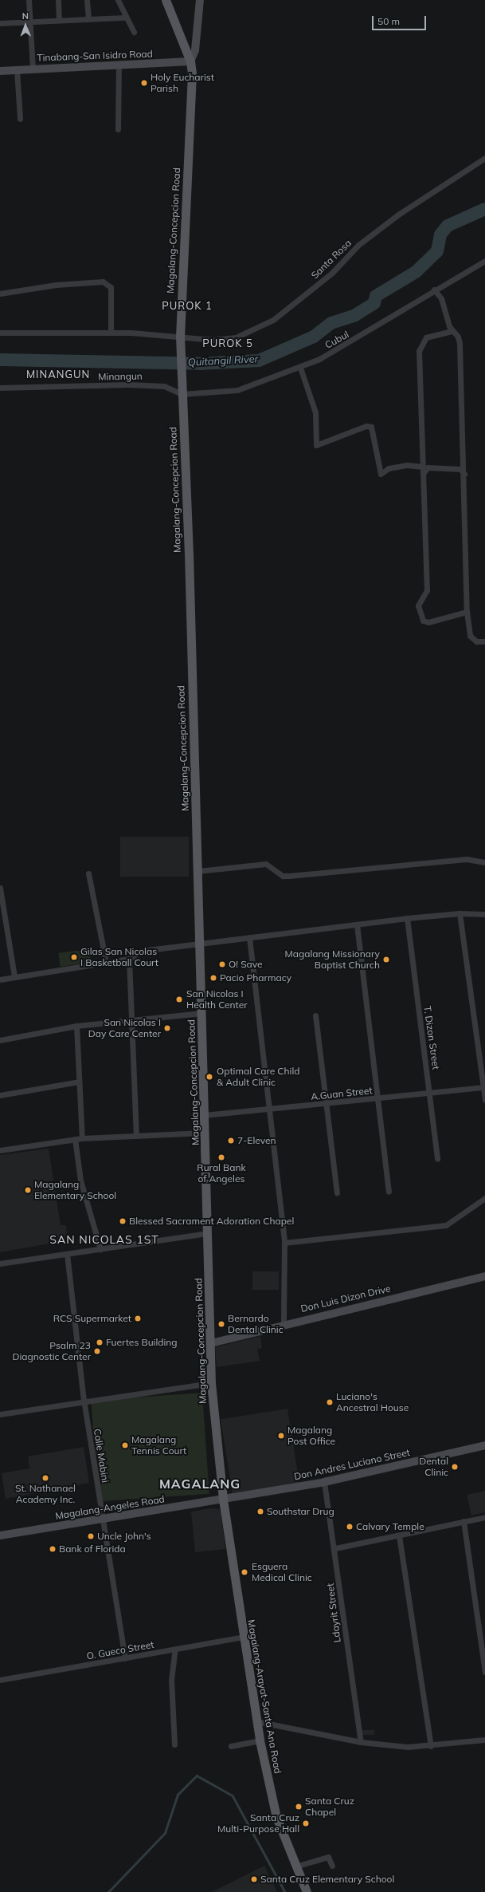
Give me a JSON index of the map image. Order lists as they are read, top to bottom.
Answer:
{
  "streets": {
    "main road": ["Magalang-Concepcion Road", "Magalang-Arayat-Santa Ana Road"],
    "street": [
      "Tinabang-San Isidro Road",
      "Santa Rosa",
      "Cubul",
      "Minangun",
      "T. Dizon Street",
      "A.Guan Street",
      "Don Luis Dizon Drive",
      "Calle Mabini",
      "Don Andres Luciano Street",
      "Magalang-Angeles Road",
      "Ldayrit Street",
      "O. Gueco Street"
    ]
  },
  "crossings": [
    ["Tinabang-San Isidro Road", "Magalang-Concepcion Road"],
    ["Magalang-Concepcion Road", "Santa Rosa"],
    ["Magalang-Concepcion Road", "Cubul"],
    ["Magalang-Concepcion Road", "Minangun"],
    ["Magalang-Concepcion Road", "A.Guan Street"],
    ["Magalang-Concepcion Road", "Don Luis Dizon Drive"],
    ["Magalang-Concepcion Road", "Don Andres Luciano Street"],
    ["Magalang-Concepcion Road", "Magalang-Angeles Road"],
    ["Magalang-Concepcion Road", "Magalang-Arayat-Santa Ana Road"],
    ["Cubul", "Minangun"],
    ["T. Dizon Street", "A.Guan Street"],
    ["Calle Mabini", "Magalang-Angeles Road"],
    ["Calle Mabini", "O. Gueco Street"],
    ["Don Andres Luciano Street", "Magalang-Angeles Road"],
    ["Don Andres Luciano Street", "Ldayrit Street"],
    ["Don Andres Luciano Street", "Magalang-Arayat-Santa Ana Road"],
    ["Magalang-Angeles Road", "Magalang-Arayat-Santa Ana Road"],
    ["O. Gueco Street", "Magalang-Arayat-Santa Ana Road"]
  ],
  "districts": [
    "PUROK 1",
    "PUROK 5",
    "MINANGUN",
    "SAN NICOLAS 1ST",
    "MAGALANG"
  ],
  "water": ["Quitangil River"],
  "places": [
    "Holy Eucharist Parish",
    "Gilas San Nicolas I Basketball Court",
    "Magalang Missionary Baptist Church",
    "O! Save",
    "Pacio Pharmacy",
    "San Nicolas I Health Center",
    "San Nicolas I Day Care Center",
    "Optimal Care Child & Adult Clinic",
    "7-Eleven",
    "Rural Bank of Angeles",
    "Magalang Elementary School",
    "Blessed Sacrament Adoration Chapel",
    "RCS Supermarket",
    "Bernardo Dental Clinic",
    "Fuertes Building",
    "Psalm 23 Diagnostic Center",
    "Luciano's Ancestral House",
    "Magalang Post Office",
    "Magalang Tennis Court",
    "Dental Clinic",
    "St. Nathanael Academy Inc.",
    "Southstar Drug",
    "Calvary Temple",
    "Uncle John's",
    "Bank of Florida",
    "Esguera Medical Clinic",
    "Santa Cruz Chapel",
    "Santa Cruz Multi-Purpose Hall",
    "Santa Cruz Elementary School"
  ],
  "scale_bar": "50 m",
  "north": "top"
}
